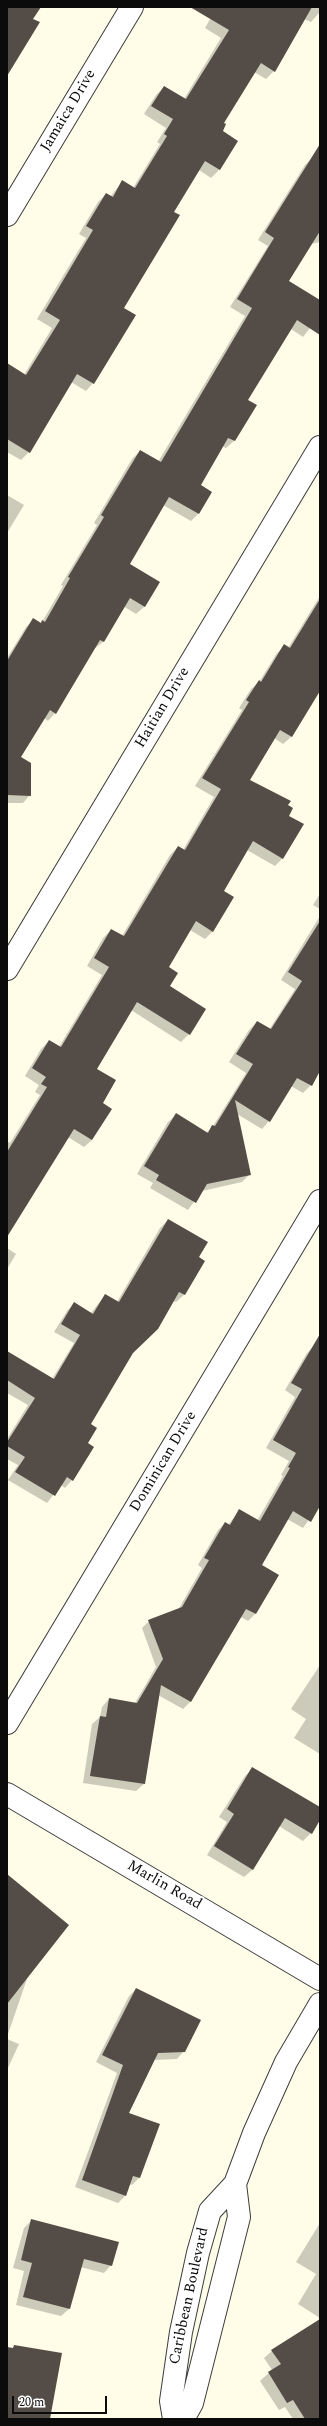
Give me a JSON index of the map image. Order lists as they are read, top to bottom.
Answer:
{
  "streets": {
    "street": [
      "Jamaica Drive",
      "Haitian Drive",
      "Dominican Drive",
      "Marlin Road",
      "Caribbean Boulevard"
    ]
  },
  "scale_bar": "20 m"
}
